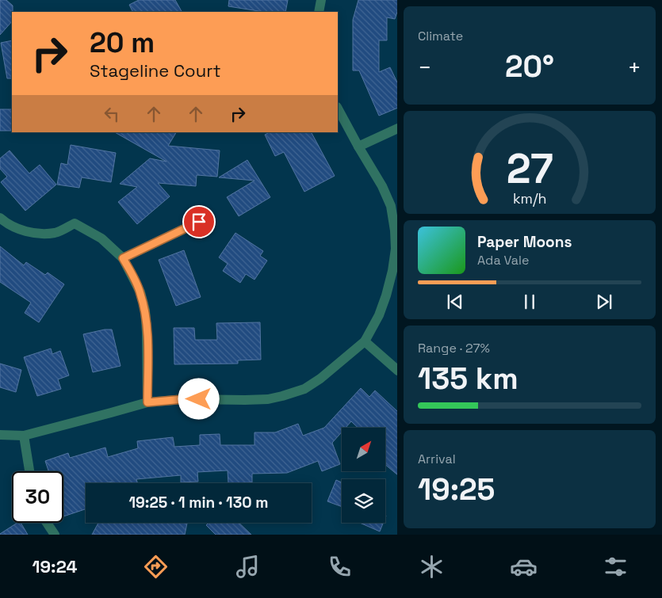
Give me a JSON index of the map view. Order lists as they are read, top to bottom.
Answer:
{
  "north": "top right",
  "page": {
    "tile": [
      "Climate",
      ["Range · 27%", "135 km"],
      ["Arrival", "19:25"]
    ],
    "turn": ["20 m", "Stageline Court"],
    "heat": ["−", "20°", "+"],
    "song": ["Paper Moons", "Ada Vale"],
    "limit": "30",
    "trip": "19:25 · 1 min · 130 m",
    "tabs": "19:24",
    "gauge": ["27", "km/h"]
  }
}
